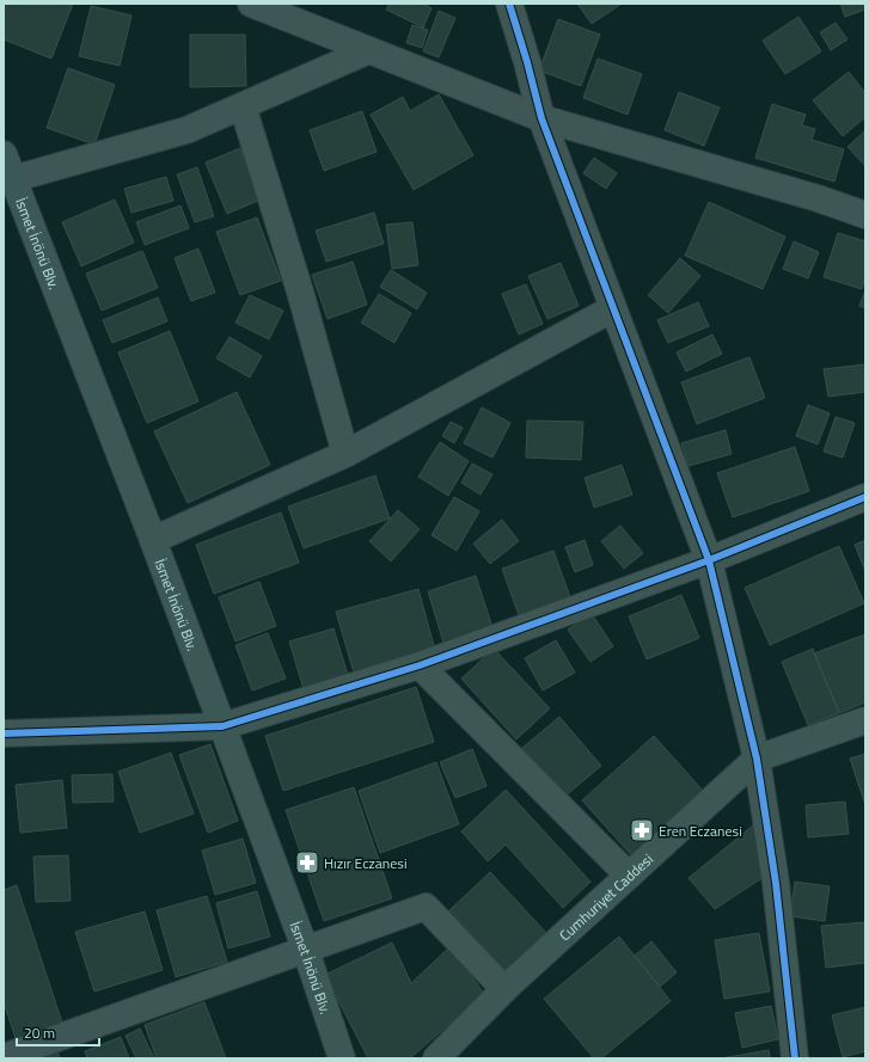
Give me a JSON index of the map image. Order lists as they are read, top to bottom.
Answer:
{
  "streets": {
    "main road": ["İsmet İnönü Blv.", "Cumhuriyet Caddesi"]
  },
  "places": {
    "pharmacy": ["Eren Eczanesi", "Hızır Eczanesi"]
  },
  "scale_bar": "20 m"
}
